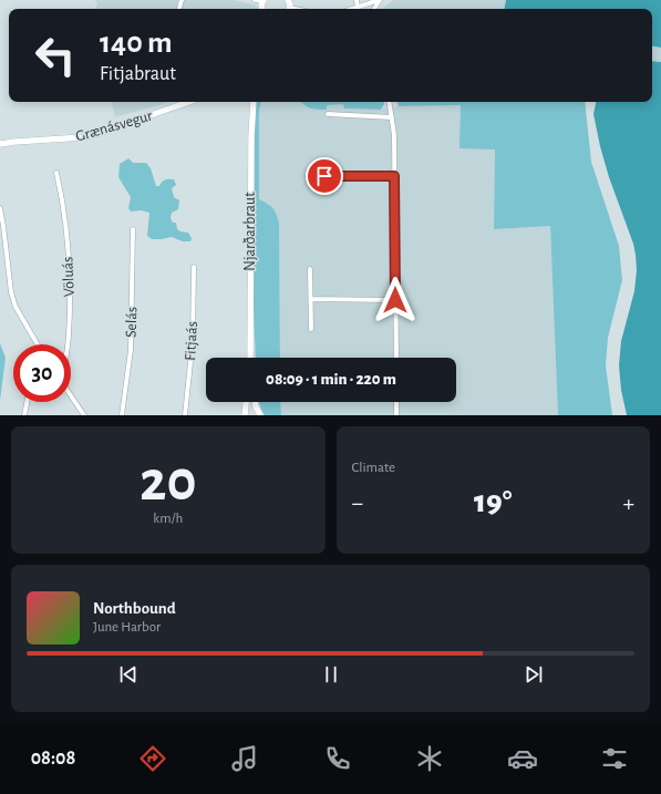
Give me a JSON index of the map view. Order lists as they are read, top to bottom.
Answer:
{
  "streets": {
    "main road": ["Grænásvegur", "Njarðarbraut"],
    "street": ["Völuás", "Selás", "Fitjaás"]
  },
  "page": {
    "turn": ["140 m", "Fitjabraut"],
    "limit": "30",
    "trip": "08:09 · 1 min · 220 m",
    "tile": [
      ["20", "km/h"],
      "Climate"
    ],
    "heat": ["−", "19°", "+"],
    "song": ["Northbound", "June Harbor"],
    "tabs": "08:08"
  }
}
